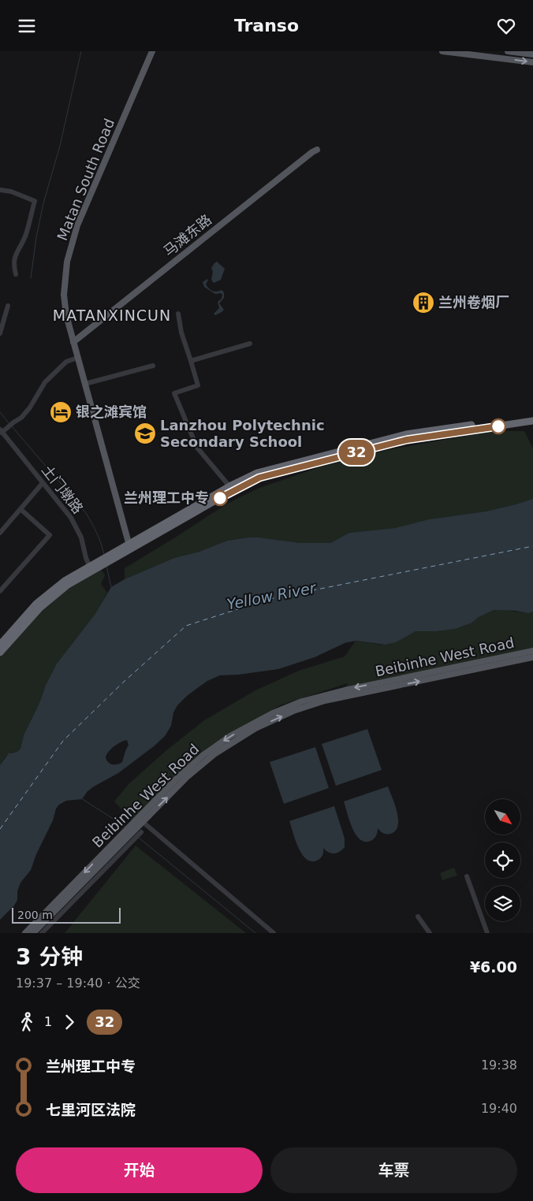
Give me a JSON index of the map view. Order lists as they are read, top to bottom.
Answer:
{
  "streets": {
    "main road": ["Matan South Road", "马滩东路", "Beibinhe West Road"],
    "street": ["土门墩路"]
  },
  "crossings": [
    ["Matan South Road", "马滩东路"]
  ],
  "districts": ["MATANXINCUN"],
  "water": ["Yellow River"],
  "places": {
    "building": ["兰州卷烟厂"],
    "hotel": ["银之滩宾馆"],
    "school or university": ["Lanzhou Polytechnic Secondary School"],
    "other": ["兰州理工中专"]
  },
  "lines": ["bus line 32"],
  "scale_bar": "200 m",
  "north": "bottom right",
  "page": {
    "header": "Transo",
    "on_map": "32",
    "scale": "200 m",
    "heading": ["3 分钟", "19:37 – 19:40 · 公交", "¥6.00"],
    "legs": ["1", "32"],
    "list": [
      {
        "name": "兰州理工中专",
        "value": "19:38"
      },
      {
        "name": "七里河区法院",
        "value": "19:40"
      }
    ],
    "buttons": ["开始", "车票"]
  }
}
